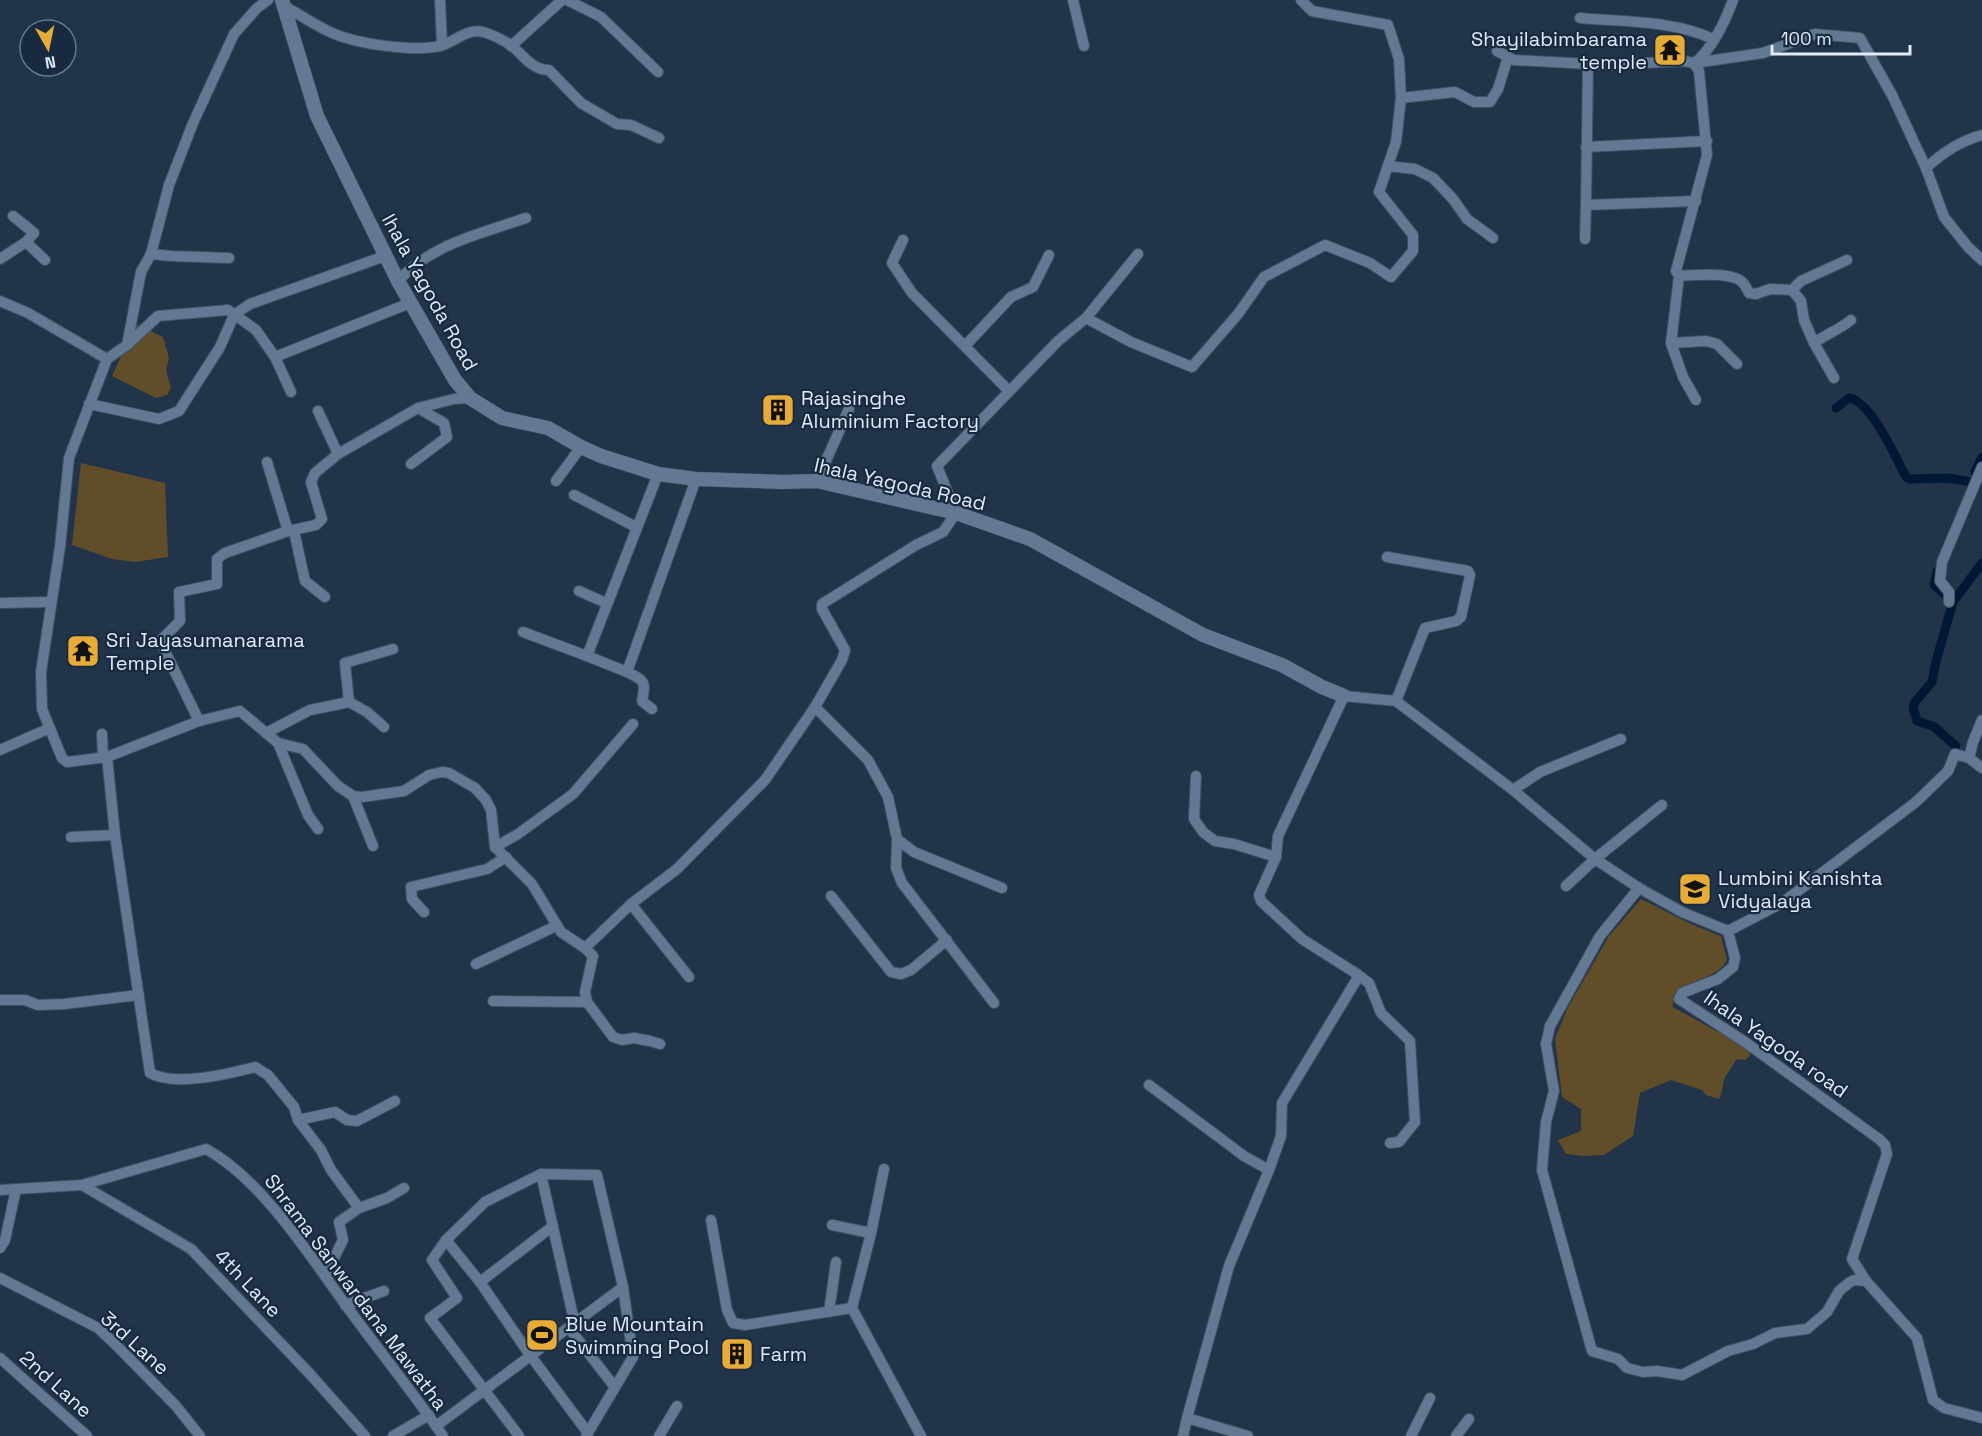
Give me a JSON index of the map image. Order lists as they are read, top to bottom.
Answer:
{
  "streets": {
    "street": [
      "Ihala Yagoda Road",
      "Ihala Yagoda road",
      "4th Lane",
      "Shrama Sanwardana Mawatha",
      "3rd Lane",
      "2nd Lane"
    ]
  },
  "crossings": [
    ["4th Lane", "Shrama Sanwardana Mawatha"]
  ],
  "places": {
    "temple": ["Shayilabimbarama temple", "Sri Jayasumanarama Temple"],
    "building": ["Rajasinghe Aluminium Factory", "Farm"],
    "school or university": ["Lumbini Kanishta Vidyalaya"],
    "sports": ["Blue Mountain Swimming Pool"]
  },
  "scale_bar": "100 m",
  "north": "bottom"
}
